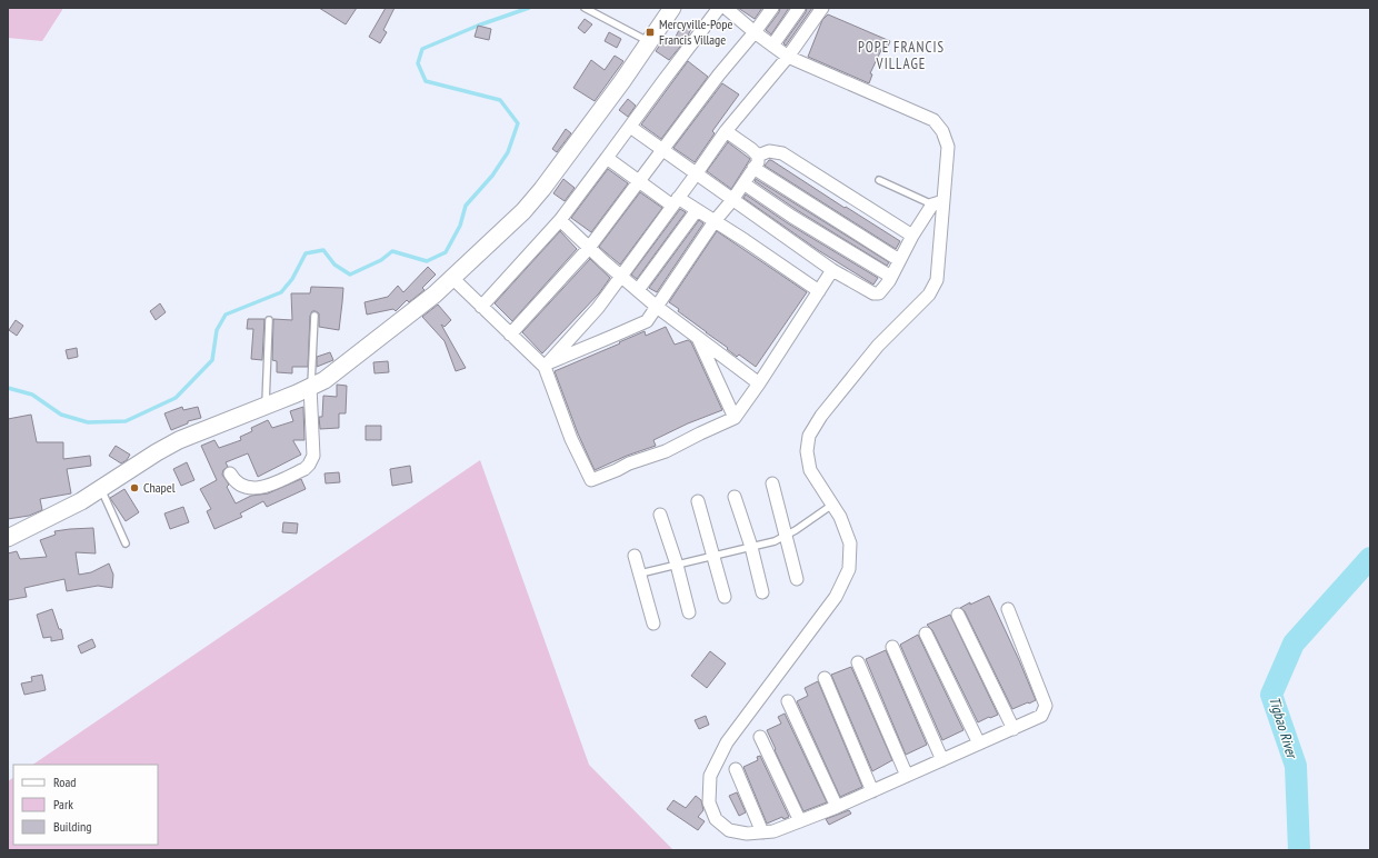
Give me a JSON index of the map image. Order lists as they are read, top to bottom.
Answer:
{
  "districts": ["POPE FRANCIS VILLAGE"],
  "water": ["Tigbao River"],
  "places": {
    "transit": ["Mercyville-Pope Francis Village"],
    "other": ["Chapel"]
  },
  "legend": ["Road", "Park", "Building"]
}
